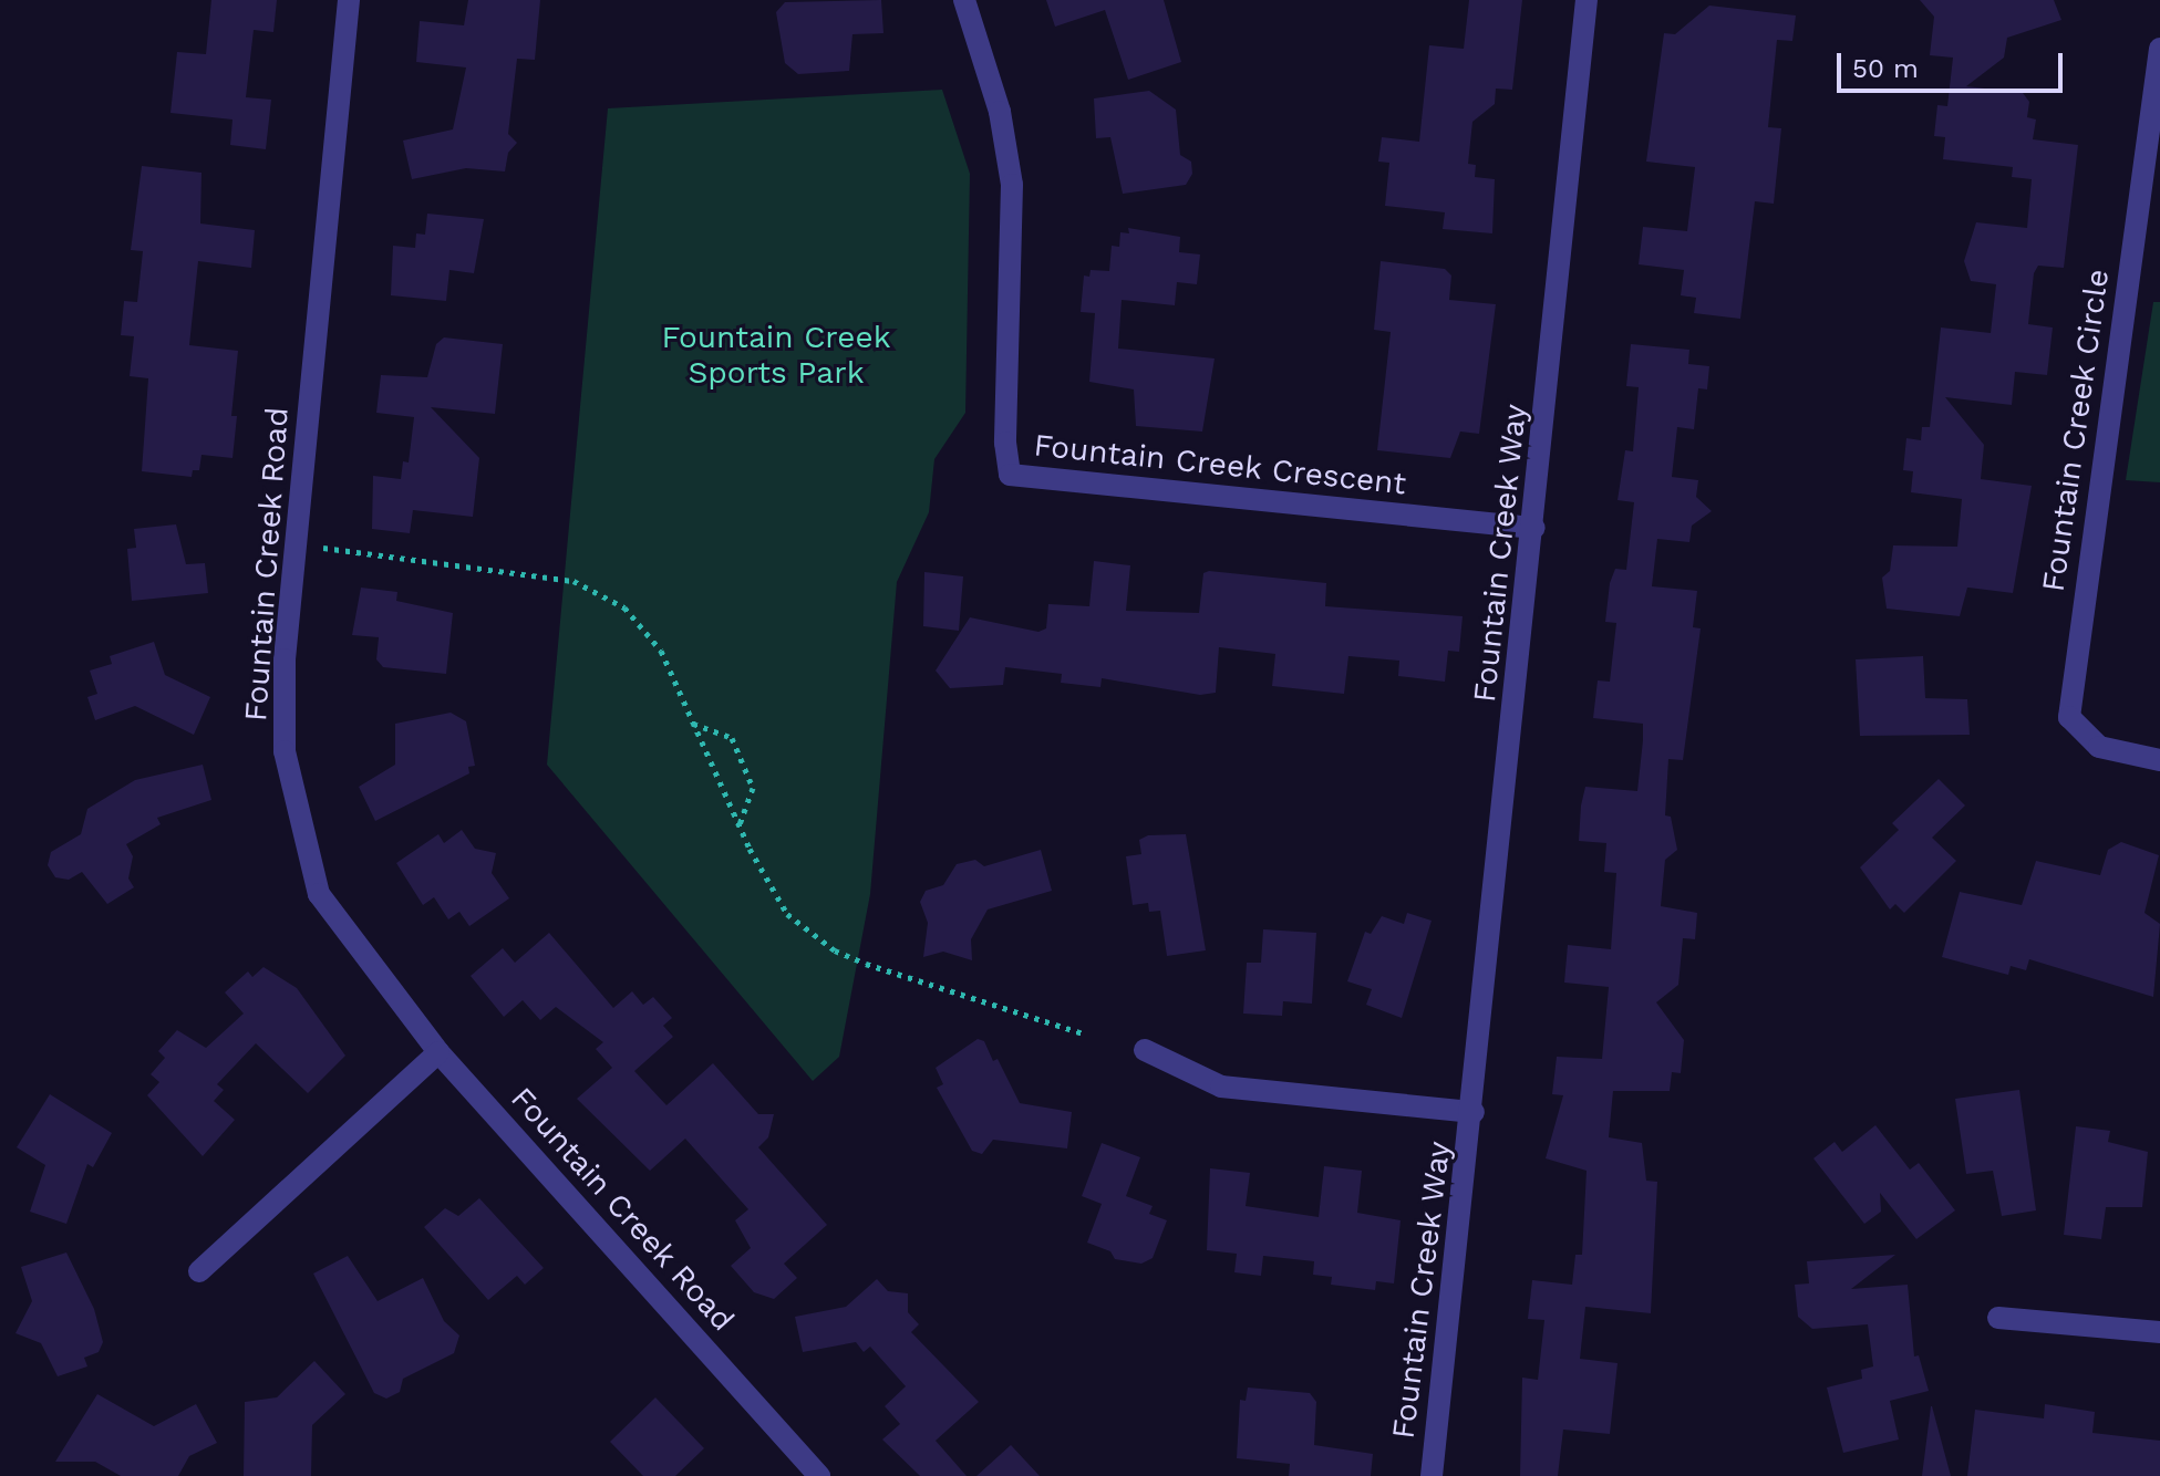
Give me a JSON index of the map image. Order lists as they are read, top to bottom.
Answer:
{
  "streets": {
    "street": [
      "Fountain Creek Circle",
      "Fountain Creek Crescent",
      "Fountain Creek Way",
      "Fountain Creek Road"
    ]
  },
  "crossings": [
    ["Fountain Creek Crescent", "Fountain Creek Way"]
  ],
  "parks": ["Fountain Creek Sports Park"],
  "scale_bar": "50 m"
}
